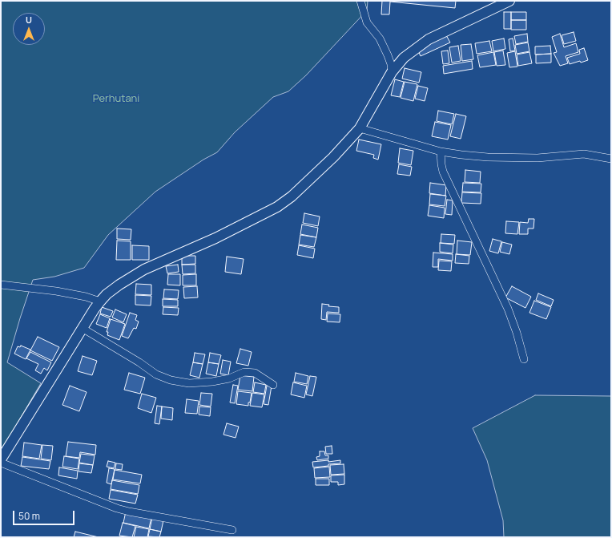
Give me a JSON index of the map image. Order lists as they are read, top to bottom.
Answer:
{
  "parks": ["Perhutani"],
  "scale_bar": "50 m",
  "north": "top"
}
